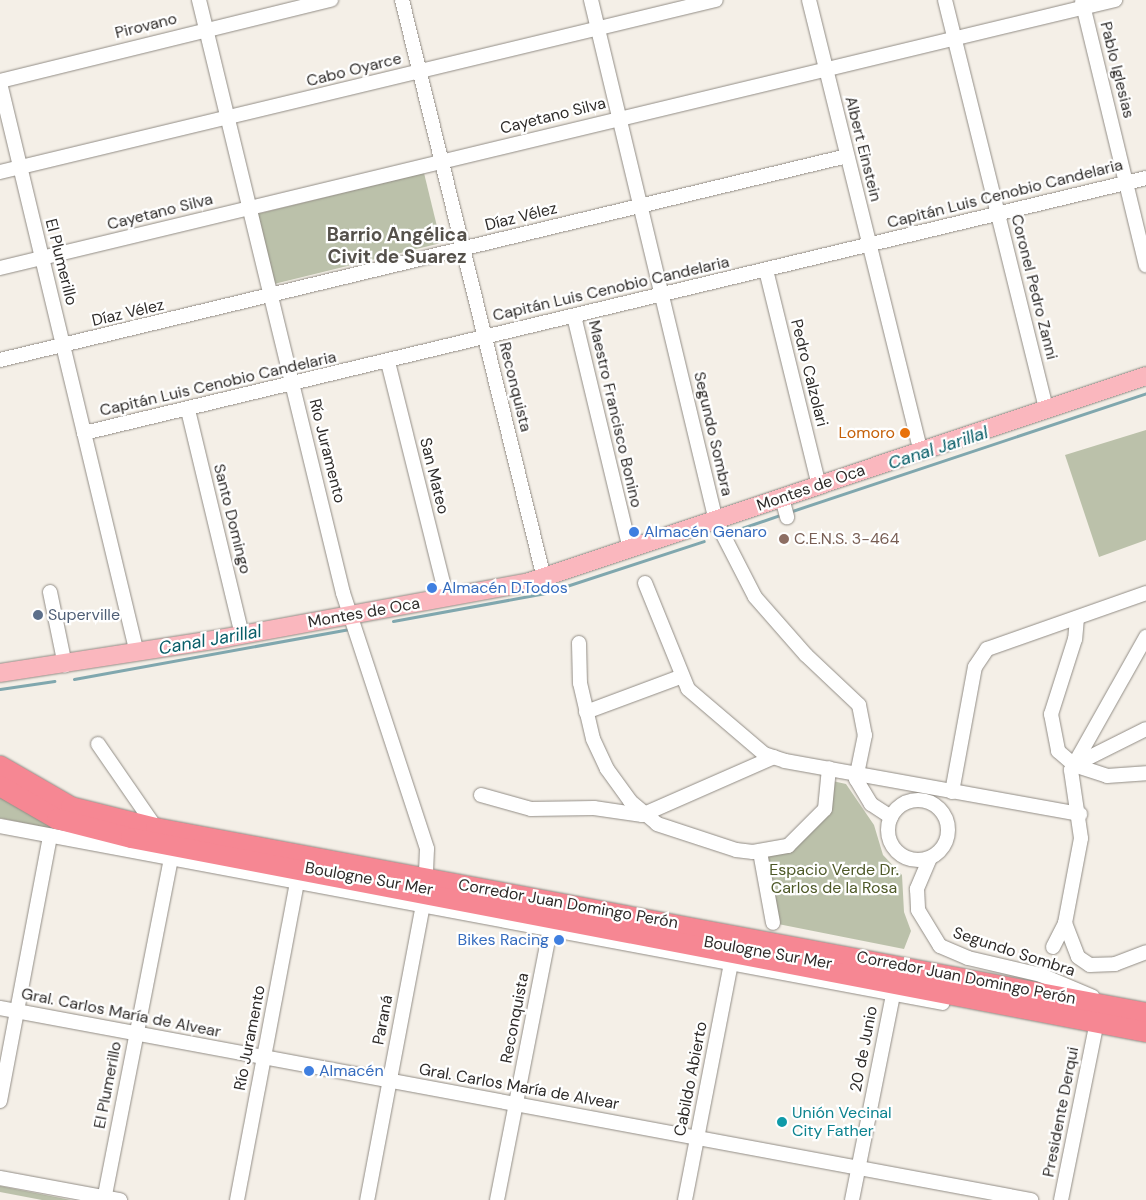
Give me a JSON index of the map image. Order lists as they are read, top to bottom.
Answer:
{
  "streets": {
    "highway": ["Corredor Juan Domingo Perón"],
    "main road": ["Montes de Oca"],
    "street": [
      "Pirovano",
      "Cabo Oyarce",
      "Pablo Iglesias",
      "Cayetano Silva",
      "Albert Einstein",
      "Capitán Luis Cenobio Candelaria",
      "Díaz Vélez",
      "El Plumerillo",
      "Coronel Pedro Zanni",
      "Pedro Calzolari",
      "Reconquista",
      "Maestro Francisco Bonino",
      "Segundo Sombra",
      "Río Juramento",
      "San Mateo",
      "Santo Domingo",
      "Boulogne Sur Mer",
      "Gral. Carlos María de Alvear",
      "Paraná",
      "20 de Junio",
      "Cabildo Abierto",
      "Presidente Derqui"
    ]
  },
  "crossings": [
    ["Pirovano", "El Plumerillo"],
    ["Pirovano", "Río Juramento"],
    ["Cabo Oyarce", "El Plumerillo"],
    ["Cabo Oyarce", "Reconquista"],
    ["Cabo Oyarce", "Segundo Sombra"],
    ["Cabo Oyarce", "Río Juramento"],
    ["Pablo Iglesias", "Cayetano Silva"],
    ["Pablo Iglesias", "Capitán Luis Cenobio Candelaria"],
    ["Cayetano Silva", "Albert Einstein"],
    ["Cayetano Silva", "El Plumerillo"],
    ["Cayetano Silva", "Coronel Pedro Zanni"],
    ["Cayetano Silva", "Reconquista"],
    ["Cayetano Silva", "Segundo Sombra"],
    ["Cayetano Silva", "Río Juramento"],
    ["Albert Einstein", "Capitán Luis Cenobio Candelaria"],
    ["Albert Einstein", "Díaz Vélez"],
    ["Albert Einstein", "Montes de Oca"],
    ["Capitán Luis Cenobio Candelaria", "El Plumerillo"],
    ["Capitán Luis Cenobio Candelaria", "Coronel Pedro Zanni"],
    ["Capitán Luis Cenobio Candelaria", "Pedro Calzolari"],
    ["Capitán Luis Cenobio Candelaria", "Reconquista"],
    ["Capitán Luis Cenobio Candelaria", "Maestro Francisco Bonino"],
    ["Capitán Luis Cenobio Candelaria", "Segundo Sombra"],
    ["Capitán Luis Cenobio Candelaria", "Río Juramento"],
    ["Capitán Luis Cenobio Candelaria", "San Mateo"],
    ["Capitán Luis Cenobio Candelaria", "Santo Domingo"],
    ["Díaz Vélez", "El Plumerillo"],
    ["Díaz Vélez", "Reconquista"],
    ["Díaz Vélez", "Segundo Sombra"],
    ["Díaz Vélez", "Río Juramento"],
    ["El Plumerillo", "Montes de Oca"],
    ["El Plumerillo", "Boulogne Sur Mer"],
    ["El Plumerillo", "Gral. Carlos María de Alvear"],
    ["Coronel Pedro Zanni", "Montes de Oca"],
    ["Pedro Calzolari", "Montes de Oca"],
    ["Reconquista", "Montes de Oca"],
    ["Reconquista", "Boulogne Sur Mer"],
    ["Reconquista", "Gral. Carlos María de Alvear"],
    ["Maestro Francisco Bonino", "Montes de Oca"],
    ["Segundo Sombra", "Montes de Oca"],
    ["Segundo Sombra", "Corredor Juan Domingo Perón"],
    ["Río Juramento", "Montes de Oca"],
    ["Río Juramento", "Boulogne Sur Mer"],
    ["Río Juramento", "Corredor Juan Domingo Perón"],
    ["Río Juramento", "Gral. Carlos María de Alvear"],
    ["Río Juramento", "Paraná"],
    ["San Mateo", "Montes de Oca"],
    ["Montes de Oca", "Santo Domingo"],
    ["Boulogne Sur Mer", "Corredor Juan Domingo Perón"],
    ["Boulogne Sur Mer", "Paraná"],
    ["Boulogne Sur Mer", "20 de Junio"],
    ["Boulogne Sur Mer", "Cabildo Abierto"],
    ["Boulogne Sur Mer", "Presidente Derqui"],
    ["Corredor Juan Domingo Perón", "Paraná"],
    ["Gral. Carlos María de Alvear", "Paraná"],
    ["Gral. Carlos María de Alvear", "20 de Junio"],
    ["Gral. Carlos María de Alvear", "Cabildo Abierto"]
  ],
  "districts": ["Barrio Angélica Civit de Suarez"],
  "water": ["Canal Jarillal"],
  "parks": ["Espacio Verde Dr. Carlos de la Rosa"],
  "places": [
    "Lomoro",
    "Almacén Genaro",
    "C.E.N.S. 3-464",
    "Almacén D.Todos",
    "Superville",
    "Bikes Racing",
    "Almacén",
    "Unión Vecinal City Father"
  ]
}
